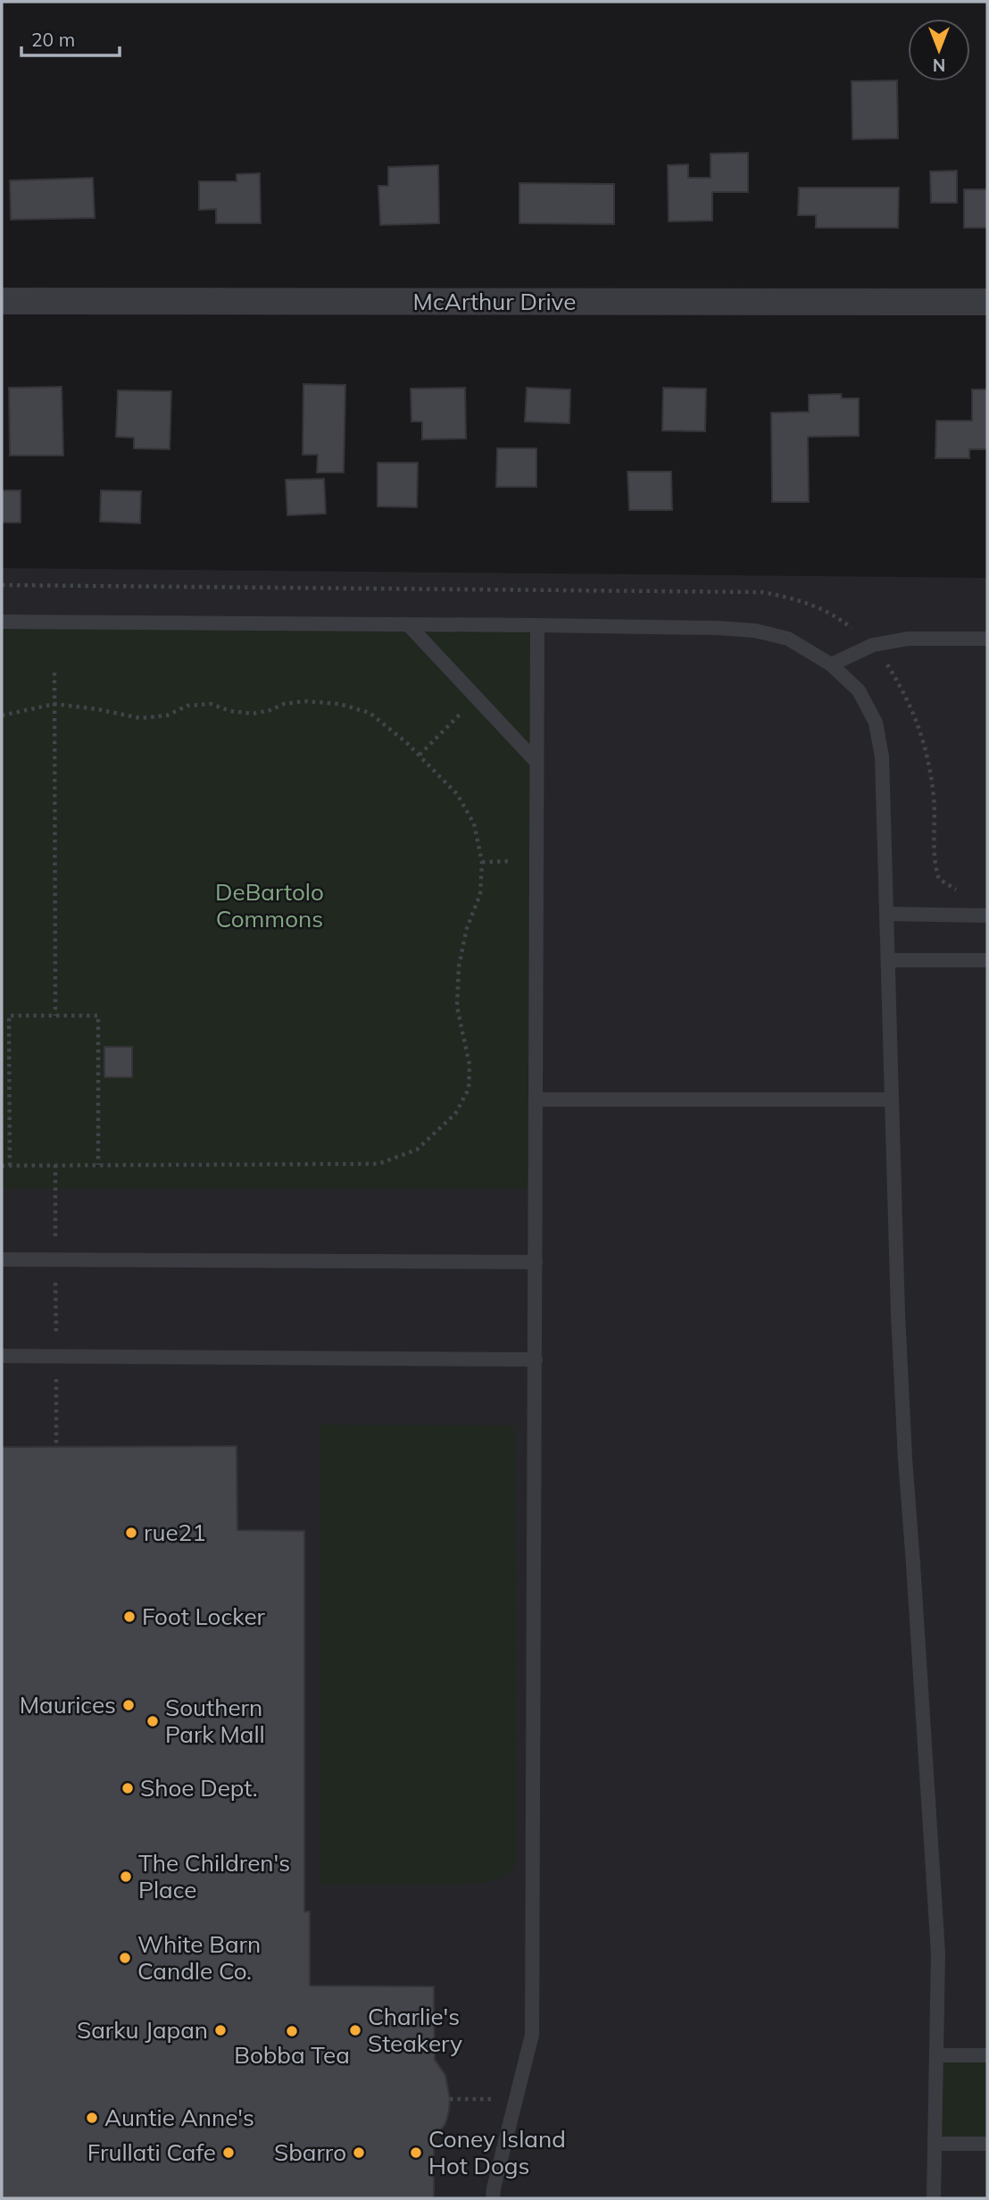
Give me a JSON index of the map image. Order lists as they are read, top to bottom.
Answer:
{
  "streets": {
    "street": ["McArthur Drive"]
  },
  "parks": ["DeBartolo Commons"],
  "places": [
    "rue21",
    "Foot Locker",
    "Maurices",
    "Southern Park Mall",
    "Shoe Dept.",
    "The Children's Place",
    "White Barn Candle Co.",
    "Sarku Japan",
    "Charlie's Steakery",
    "Bobba Tea",
    "Auntie Anne's",
    "Frullati Cafe",
    "Sbarro",
    "Coney Island Hot Dogs"
  ],
  "scale_bar": "20 m",
  "north": "bottom"
}
